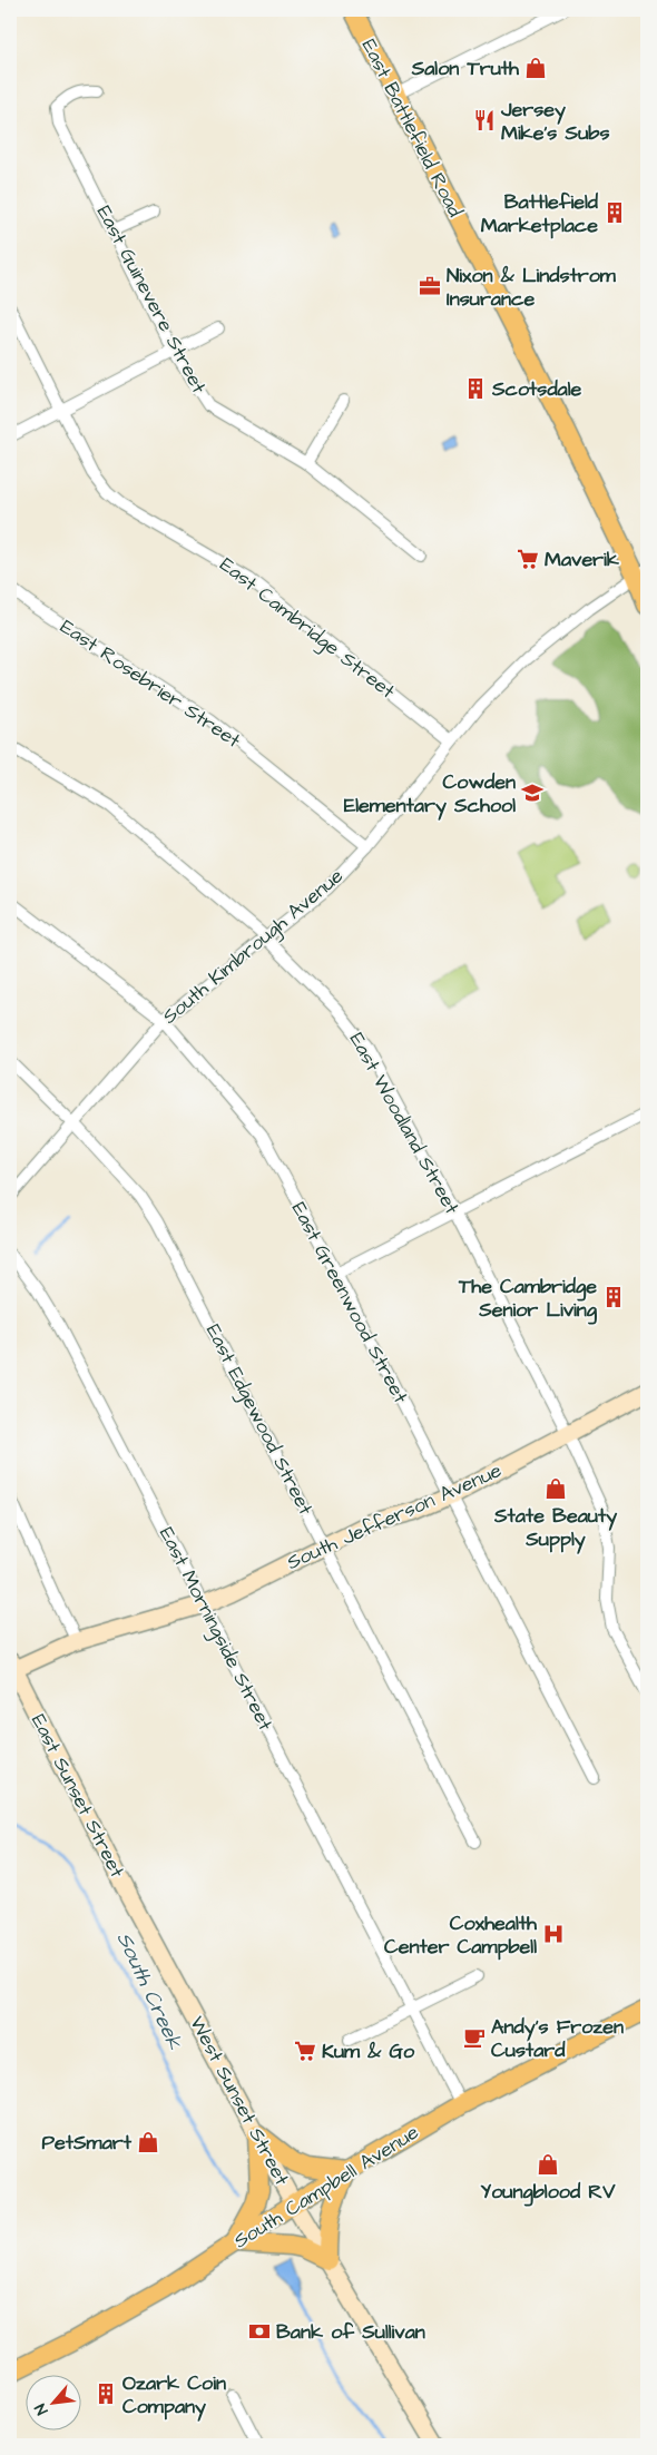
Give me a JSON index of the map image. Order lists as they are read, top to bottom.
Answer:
{
  "streets": {
    "main road": [
      "East Battlefield Road",
      "South Jefferson Avenue",
      "East Sunset Street",
      "West Sunset Street",
      "South Campbell Avenue"
    ],
    "street": [
      "East Guinevere Street",
      "East Cambridge Street",
      "East Rosebrier Street",
      "South Kimbrough Avenue",
      "East Woodland Street",
      "East Greenwood Street",
      "East Edgewood Street",
      "East Morningside Street"
    ]
  },
  "crossings": [
    ["East Battlefield Road", "South Kimbrough Avenue"],
    ["East Cambridge Street", "South Kimbrough Avenue"],
    ["East Rosebrier Street", "South Kimbrough Avenue"],
    ["South Kimbrough Avenue", "East Woodland Street"],
    ["South Kimbrough Avenue", "East Greenwood Street"],
    ["South Kimbrough Avenue", "East Edgewood Street"],
    ["East Woodland Street", "South Jefferson Avenue"],
    ["East Greenwood Street", "South Jefferson Avenue"],
    ["East Edgewood Street", "South Jefferson Avenue"],
    ["South Jefferson Avenue", "East Morningside Street"],
    ["South Jefferson Avenue", "East Sunset Street"],
    ["East Morningside Street", "South Campbell Avenue"],
    ["East Sunset Street", "West Sunset Street"],
    ["West Sunset Street", "South Campbell Avenue"]
  ],
  "water": ["South Creek"],
  "places": {
    "shop": [
      "Salon Truth",
      "State Beauty Supply",
      "PetSmart",
      "Youngblood RV"
    ],
    "restaurant": ["Jersey Mike's Subs"],
    "building": [
      "Battlefield Marketplace",
      "Scotsdale",
      "The Cambridge Senior Living",
      "Ozark Coin Company"
    ],
    "office": ["Nixon & Lindstrom Insurance"],
    "supermarket": ["Maverik", "Kum & Go"],
    "school or university": ["Cowden Elementary School"],
    "hospital": ["Coxhealth Center Campbell"],
    "cafe": ["Andy's Frozen Custard"],
    "bank": ["Bank of Sullivan"]
  },
  "north": "bottom left"
}
